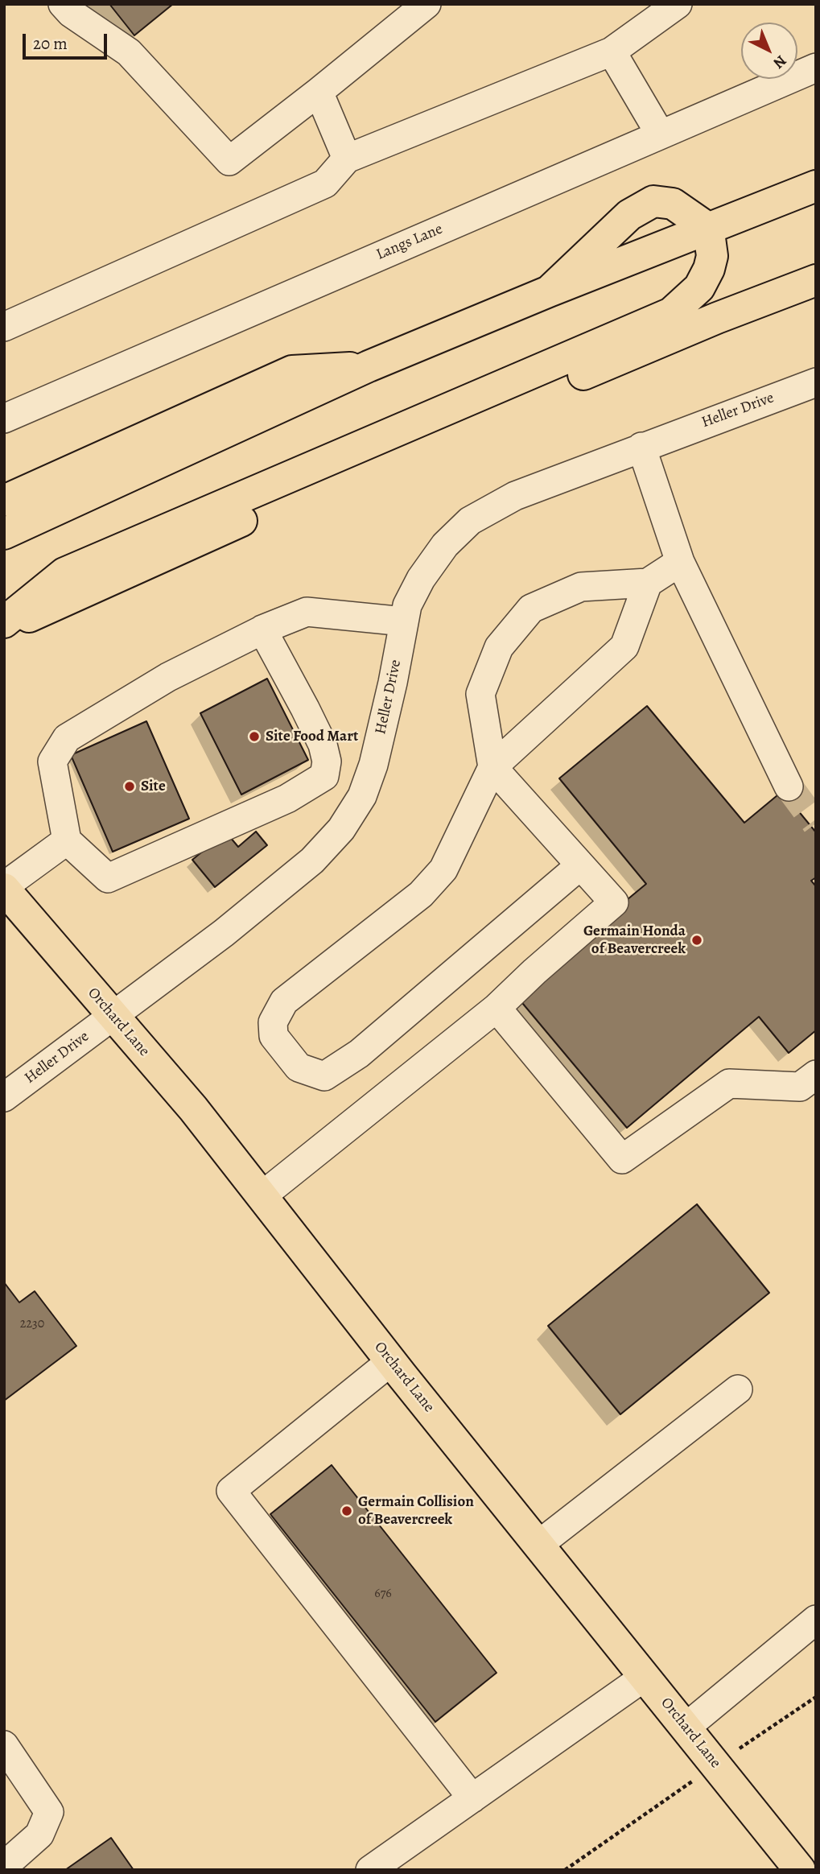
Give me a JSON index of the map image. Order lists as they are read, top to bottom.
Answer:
{
  "streets": {
    "main road": ["Orchard Lane"],
    "street": ["Langs Lane", "Heller Drive"]
  },
  "crossings": [
    ["Heller Drive", "Orchard Lane"]
  ],
  "places": [
    "Site Food Mart",
    "Site",
    "Germain Honda of Beavercreek",
    "Germain Collision of Beavercreek"
  ],
  "house_numbers": ["2230", "676"],
  "scale_bar": "20 m",
  "north": "bottom right"
}
